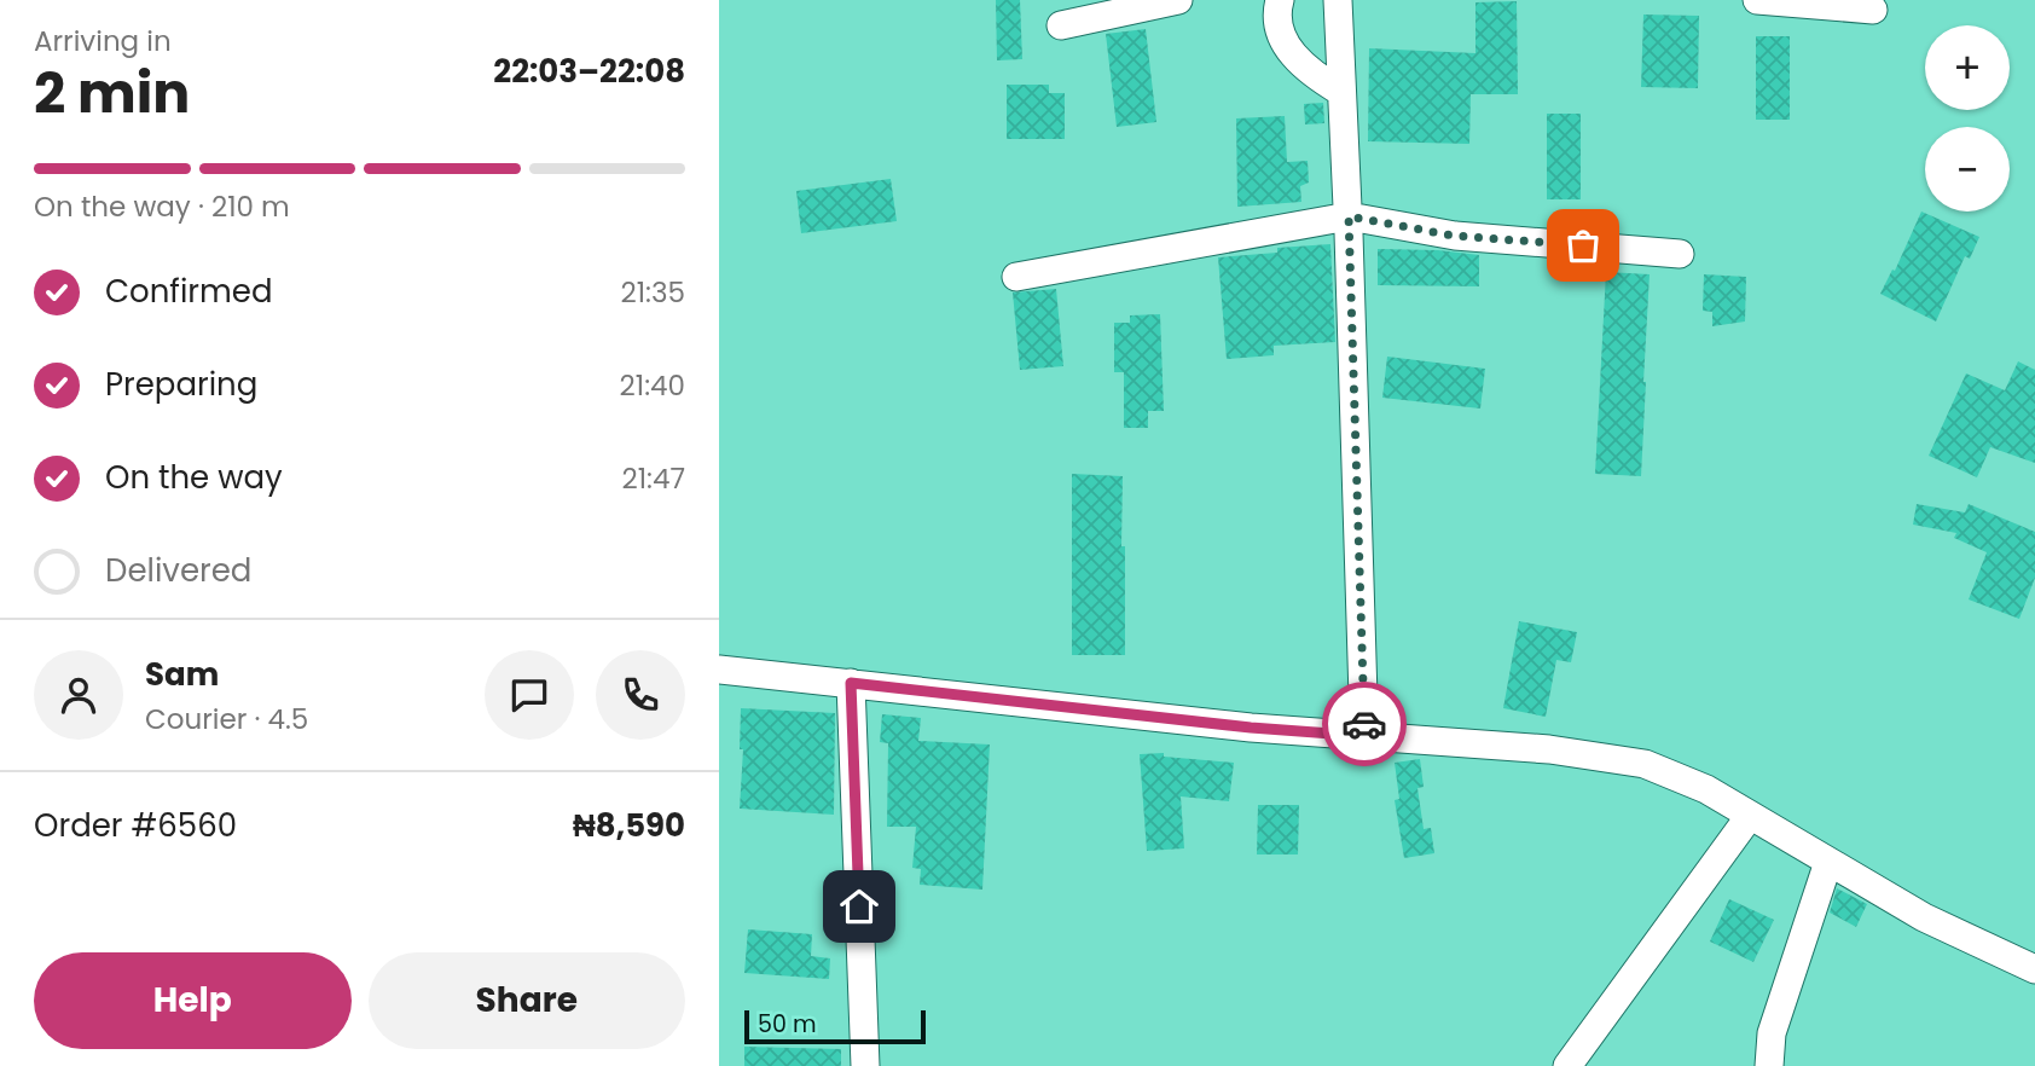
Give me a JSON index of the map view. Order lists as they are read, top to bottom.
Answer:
{
  "scale_bar": "50 m",
  "page": {
    "heading": ["2 min", "Arriving in", "22:03–22:08"],
    "panel": [
      "Sam",
      "Courier · 4.5",
      "Order #6560",
      "₦8,590"
    ],
    "map_buttons": ["+", "−"],
    "bar": "On the way · 210 m",
    "list": [
      ["Confirmed", "21:35"],
      ["Preparing", "21:40"],
      ["On the way", "21:47"],
      "Delivered"
    ],
    "buttons": ["Help", "Share"],
    "scale": "50 m"
  }
}
